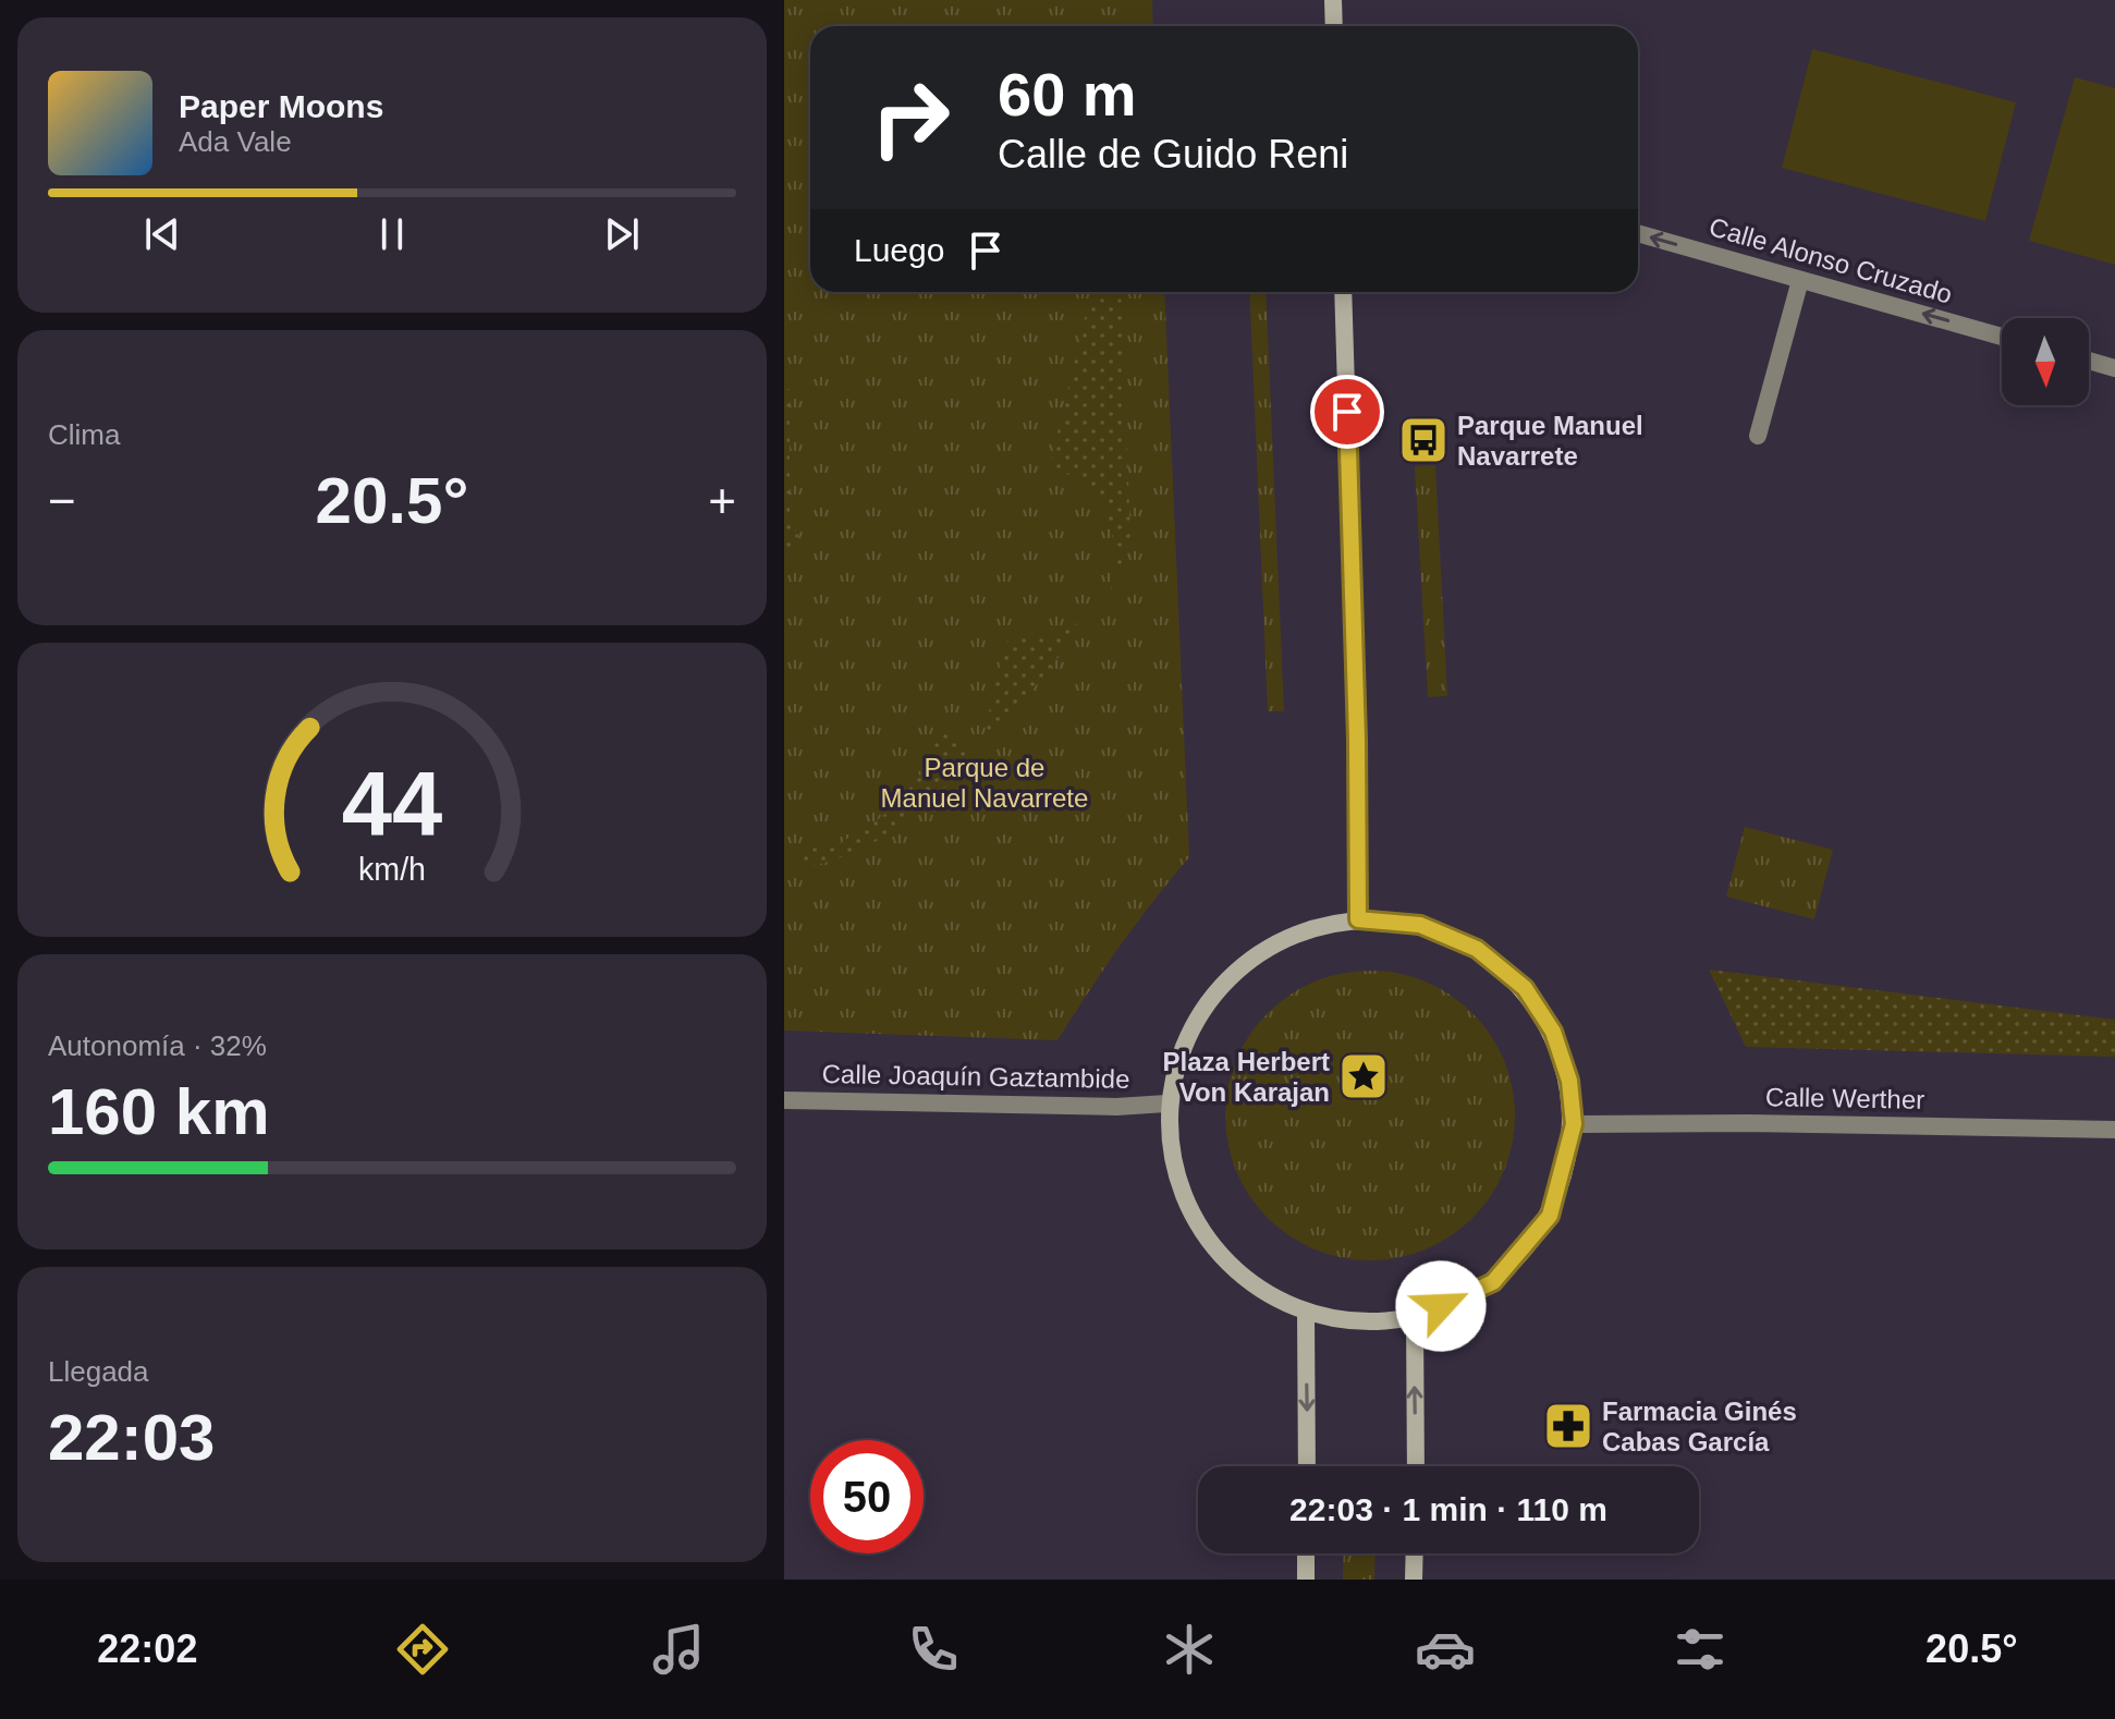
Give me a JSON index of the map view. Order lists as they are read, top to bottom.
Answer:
{
  "streets": {
    "street": ["Calle Alonso Cruzado", "Calle Joaquín Gaztambide", "Calle Werther"]
  },
  "one_way": ["Calle Alonso Cruzado"],
  "parks": ["Parque de Manuel Navarrete"],
  "places": {
    "bus stop": ["Parque Manuel Navarrete"],
    "place": ["Plaza Herbert Von Karajan"],
    "pharmacy": ["Farmacia Ginés Cabas García"]
  },
  "north": "bottom",
  "page": {
    "turn": ["60 m", "Calle de Guido Reni"],
    "song": ["Paper Moons", "Ada Vale"],
    "then": "Luego",
    "tile": [
      "Clima",
      ["Autonomía · 32%", "160 km"],
      ["Llegada", "22:03"]
    ],
    "heat": ["−", "20.5°", "+"],
    "limit": "50",
    "trip": "22:03 · 1 min · 110 m",
    "tabs": ["22:02", "20.5°"],
    "gauge": ["44", "km/h"]
  }
}
